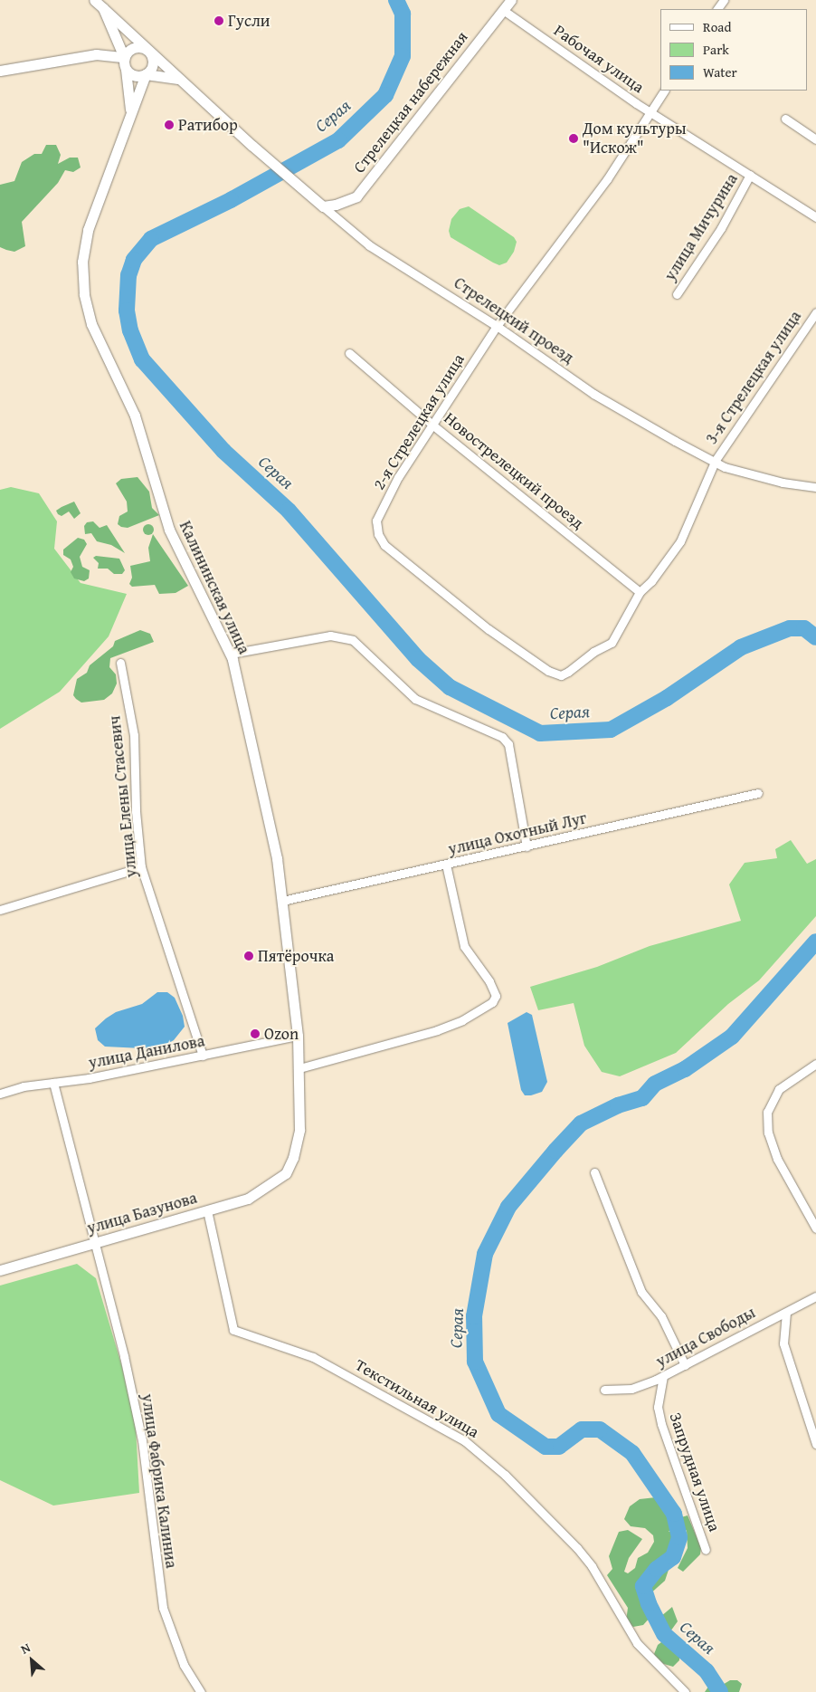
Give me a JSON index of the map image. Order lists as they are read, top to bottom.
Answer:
{
  "streets": {
    "street": [
      "Рабочая улица",
      "Стрелецкая набережная",
      "улица Мичурина",
      "Стрелецкий проезд",
      "3-я Стрелецкая улица",
      "2-я Стрелецкая улица",
      "Новострелецкий проезд",
      "Калининская улица",
      "улица Елены Стасевич",
      "улица Охотный Луг",
      "улица Данилова",
      "улица Базунова",
      "улица Свободы",
      "Текстильная улица",
      "Запрудная улица",
      "улица Фабрика Калиниа"
    ]
  },
  "crossings": [
    ["Рабочая улица", "Стрелецкая набережная"],
    ["Рабочая улица", "улица Мичурина"],
    ["Рабочая улица", "2-я Стрелецкая улица"],
    ["Стрелецкая набережная", "Стрелецкий проезд"],
    ["Стрелецкий проезд", "3-я Стрелецкая улица"],
    ["Стрелецкий проезд", "2-я Стрелецкая улица"],
    ["Стрелецкий проезд", "Калининская улица"],
    ["3-я Стрелецкая улица", "2-я Стрелецкая улица"],
    ["3-я Стрелецкая улица", "Новострелецкий проезд"],
    ["2-я Стрелецкая улица", "Новострелецкий проезд"],
    ["Калининская улица", "улица Охотный Луг"],
    ["Калининская улица", "улица Данилова"],
    ["Калининская улица", "улица Базунова"],
    ["улица Елены Стасевич", "улица Данилова"],
    ["улица Данилова", "улица Фабрика Калиниа"],
    ["улица Базунова", "Текстильная улица"],
    ["улица Базунова", "улица Фабрика Калиниа"],
    ["улица Свободы", "Запрудная улица"]
  ],
  "water": ["Серая"],
  "places": [
    "Гусли",
    "Ратибор",
    "Дом культуры \"Искож\"",
    "Пятёрочка",
    "Ozon"
  ],
  "legend": ["Road", "Park", "Water"],
  "north": "top left"
}
